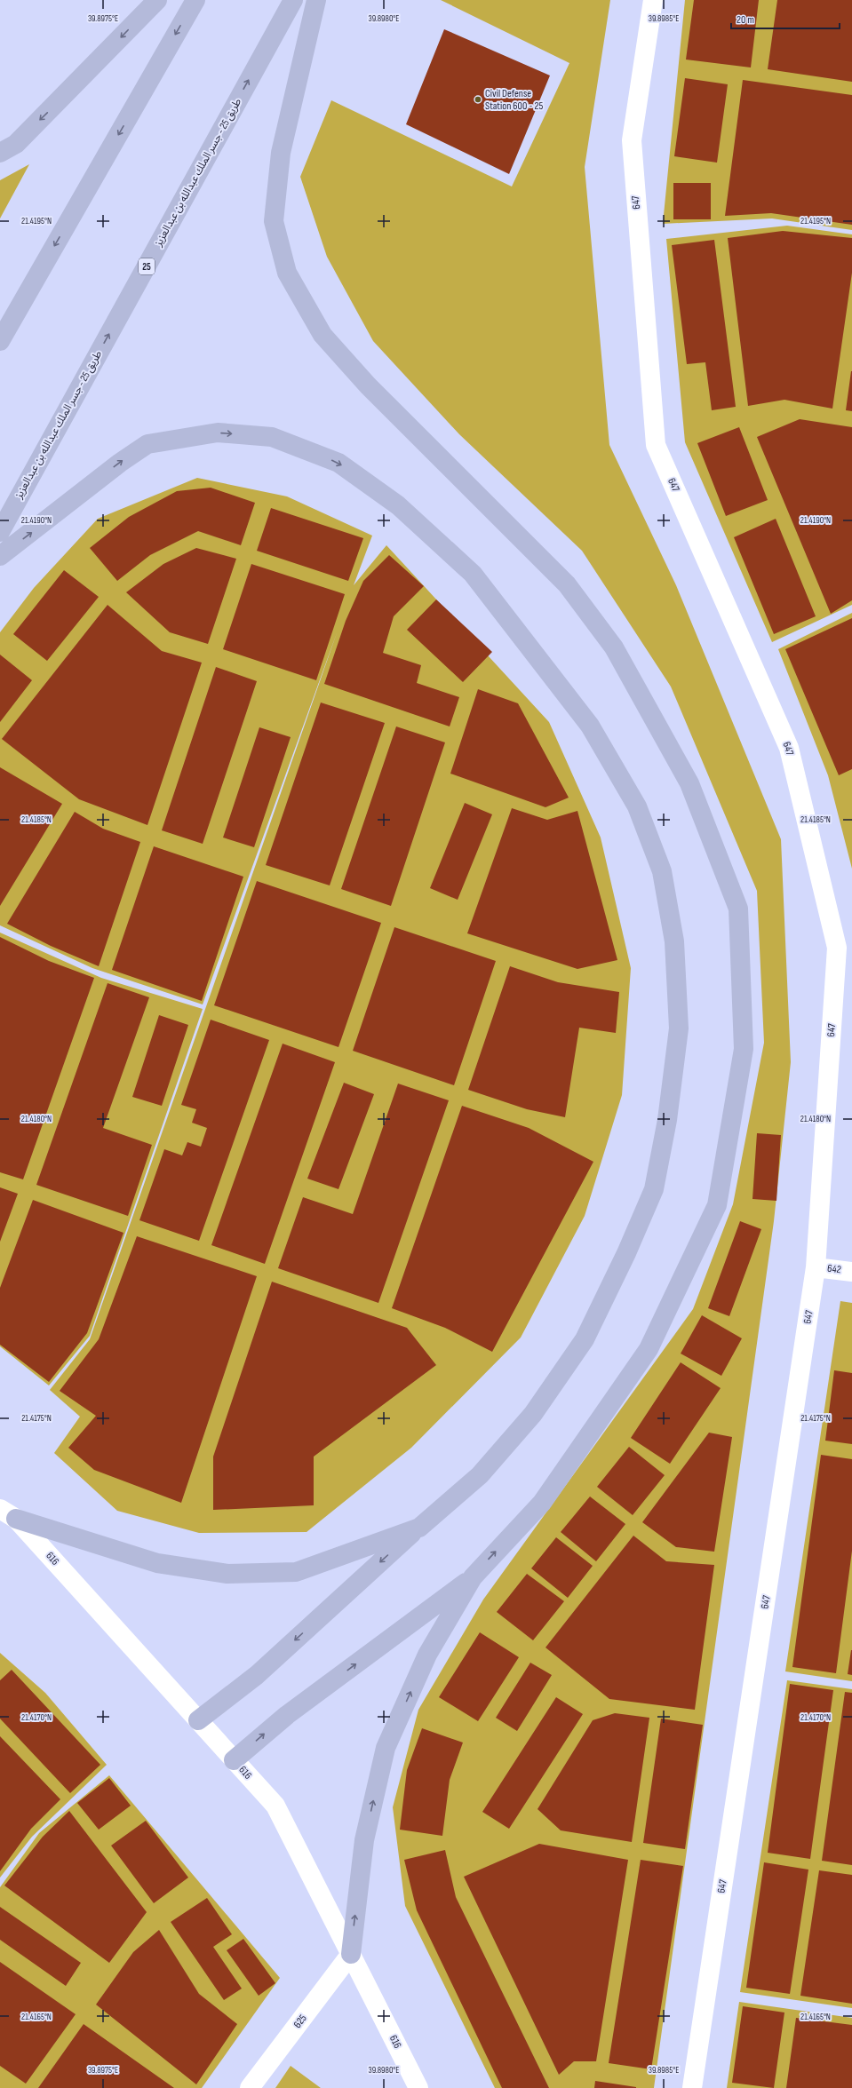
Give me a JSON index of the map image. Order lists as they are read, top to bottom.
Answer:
{
  "streets": {
    "main road": ["طريق 25 - جسر الملك عبدالله بن عبدالعزيز", "25"],
    "street": [
      "647",
      "642",
      "616",
      "625"
    ]
  },
  "crossings": [
    ["647", "642"],
    ["616", "625"]
  ],
  "places": ["Civil Defense Station 600 - 25"],
  "scale_bar": "20 m",
  "coordinates": [
    "39.8975°E",
    "39.8980°E",
    "39.8985°E",
    "21.4195°N",
    "21.4190°N",
    "21.4185°N",
    "21.4180°N",
    "21.4175°N",
    "21.4170°N",
    "21.4165°N"
  ]
}
